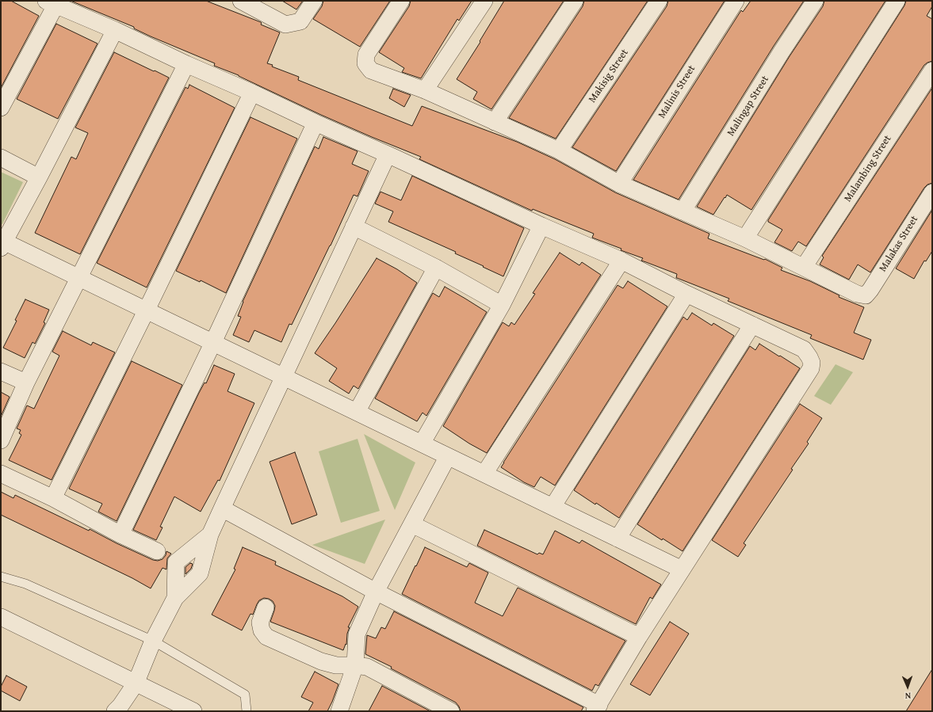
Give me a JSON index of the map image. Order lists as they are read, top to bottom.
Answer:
{
  "streets": {
    "street": [
      "Makisig Street",
      "Malinis Street",
      "Malingap Street",
      "Malambing Street",
      "Malakas Street"
    ]
  },
  "crossings": [
    ["Malambing Street", "Malakas Street"]
  ],
  "north": "bottom"
}
